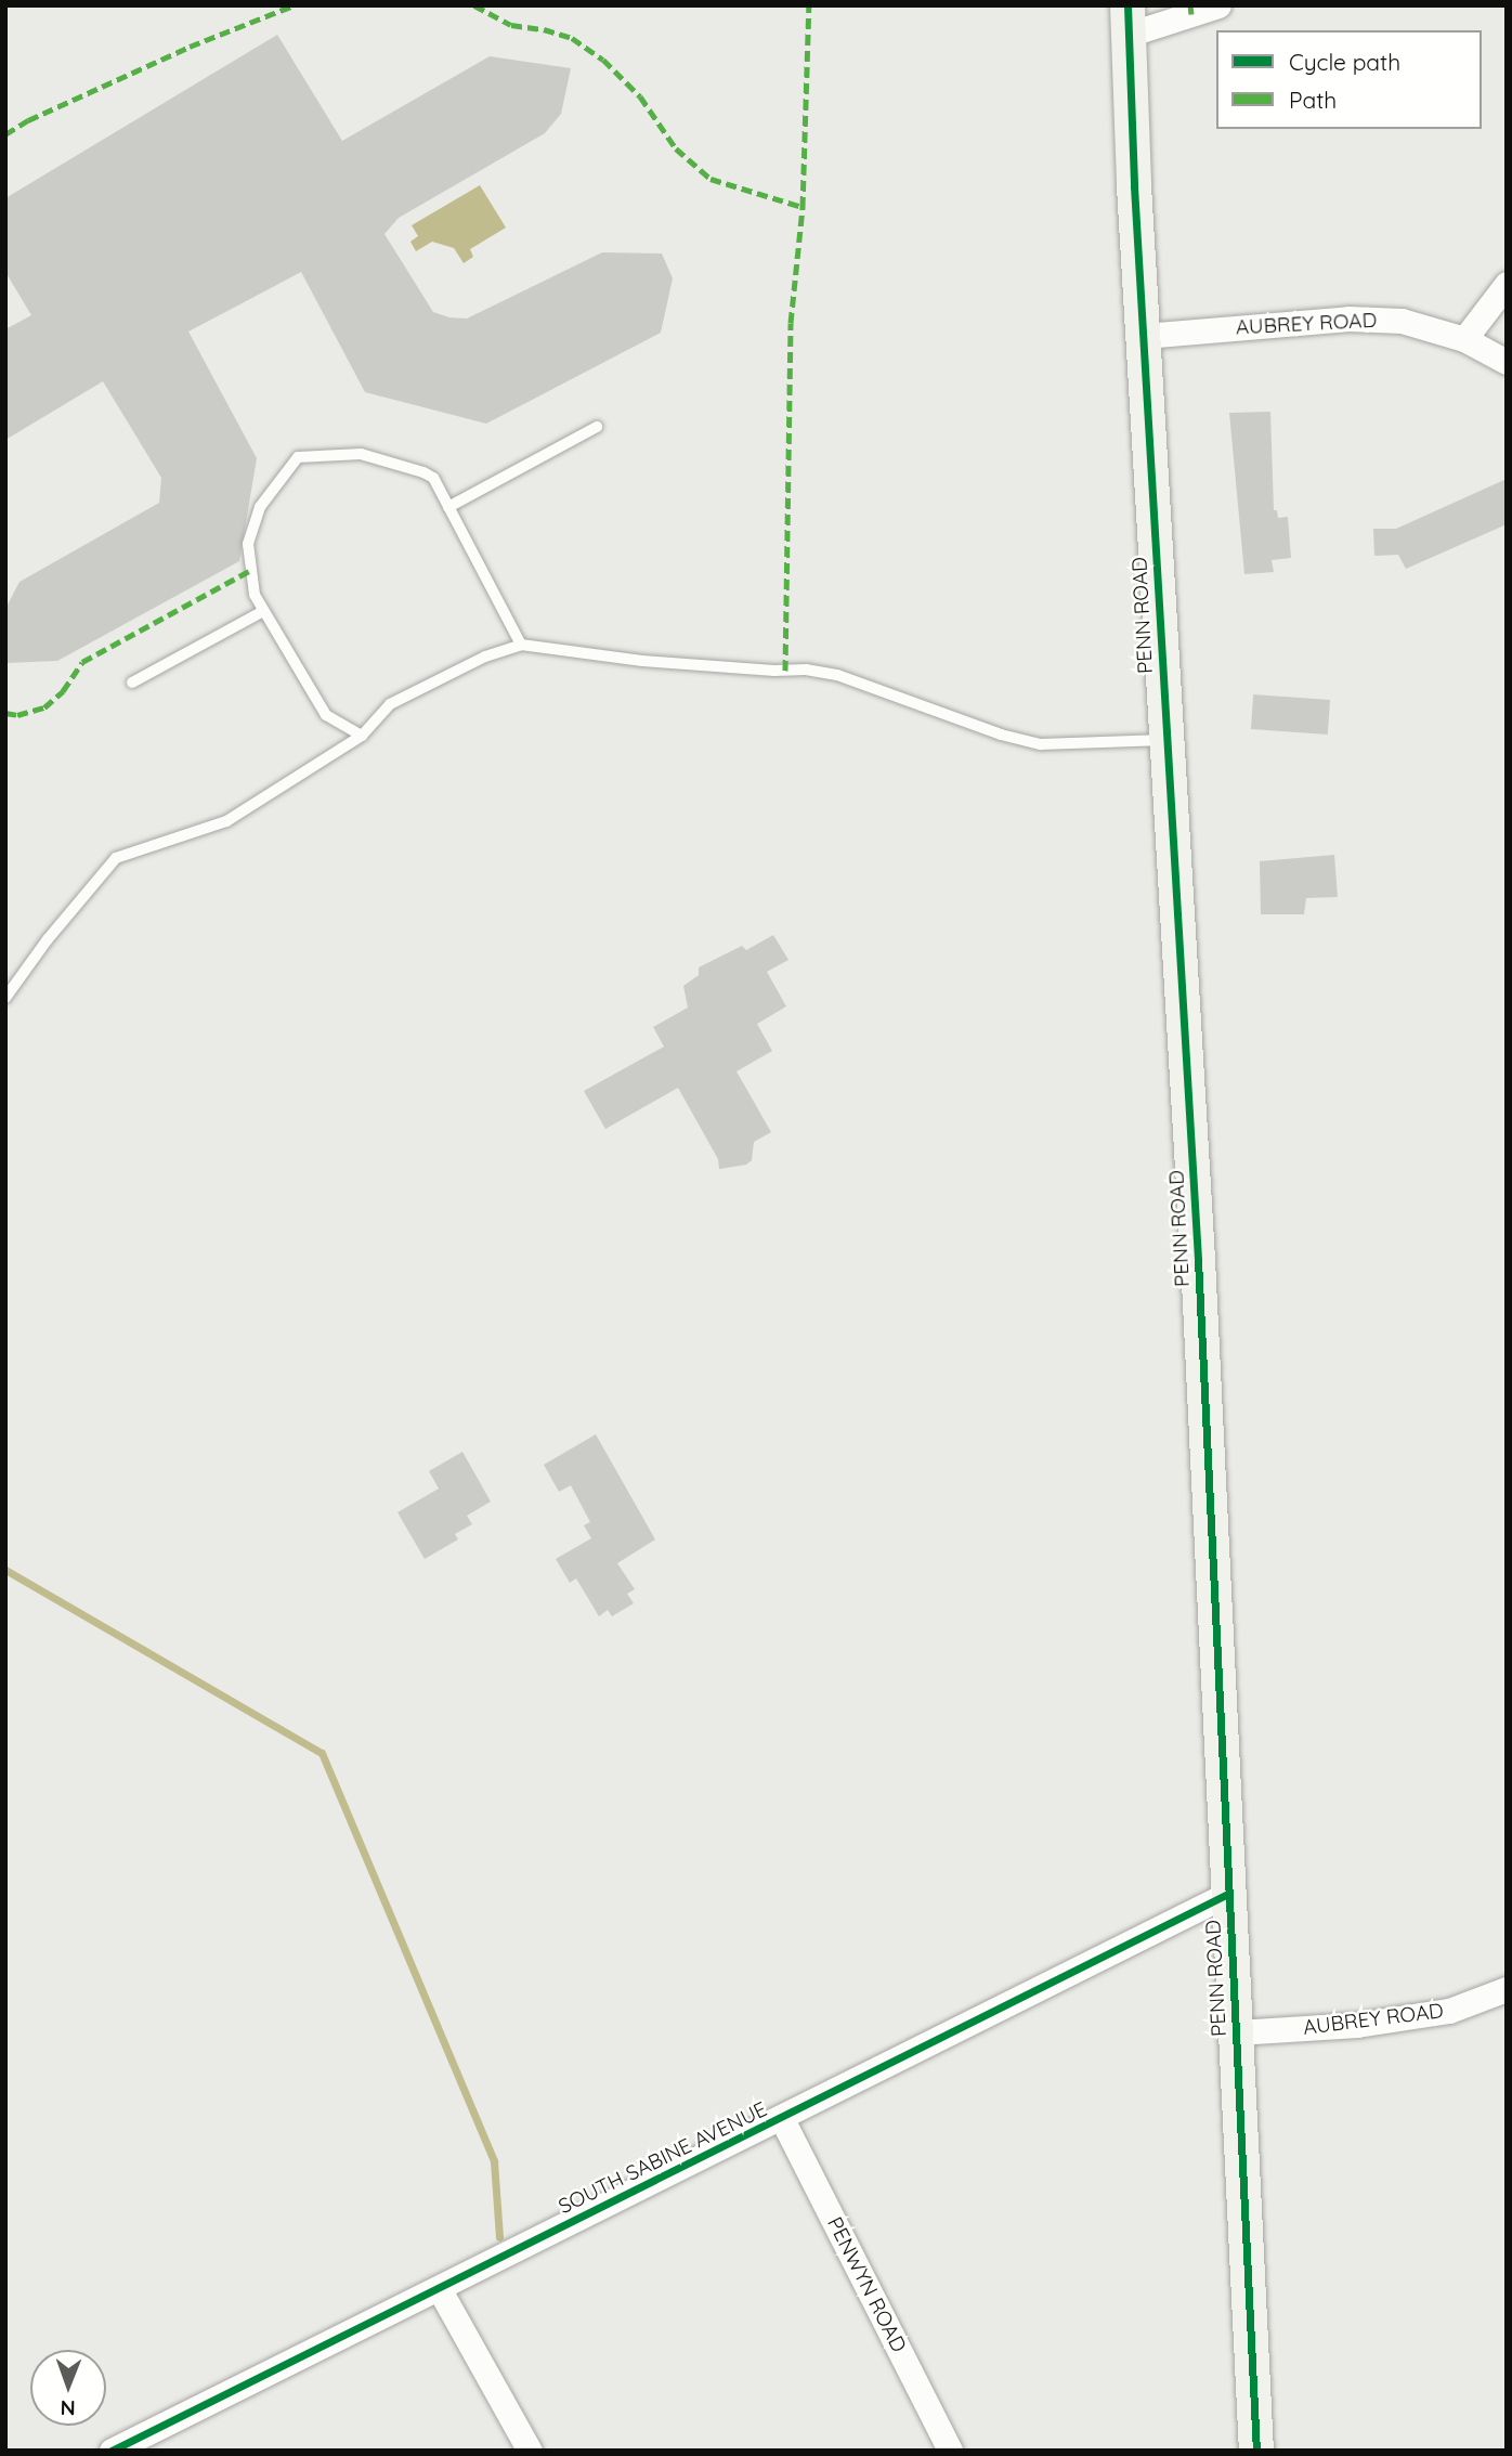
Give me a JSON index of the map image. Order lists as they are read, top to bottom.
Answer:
{
  "streets": {
    "street": [
      "AUBREY ROAD",
      "PENN ROAD",
      "SOUTH SABINE AVENUE",
      "PENWYN ROAD"
    ]
  },
  "crossings": [
    ["AUBREY ROAD", "PENN ROAD"],
    ["PENN ROAD", "SOUTH SABINE AVENUE"],
    ["SOUTH SABINE AVENUE", "PENWYN ROAD"]
  ],
  "legend": ["Cycle path", "Path"],
  "north": "bottom"
}
